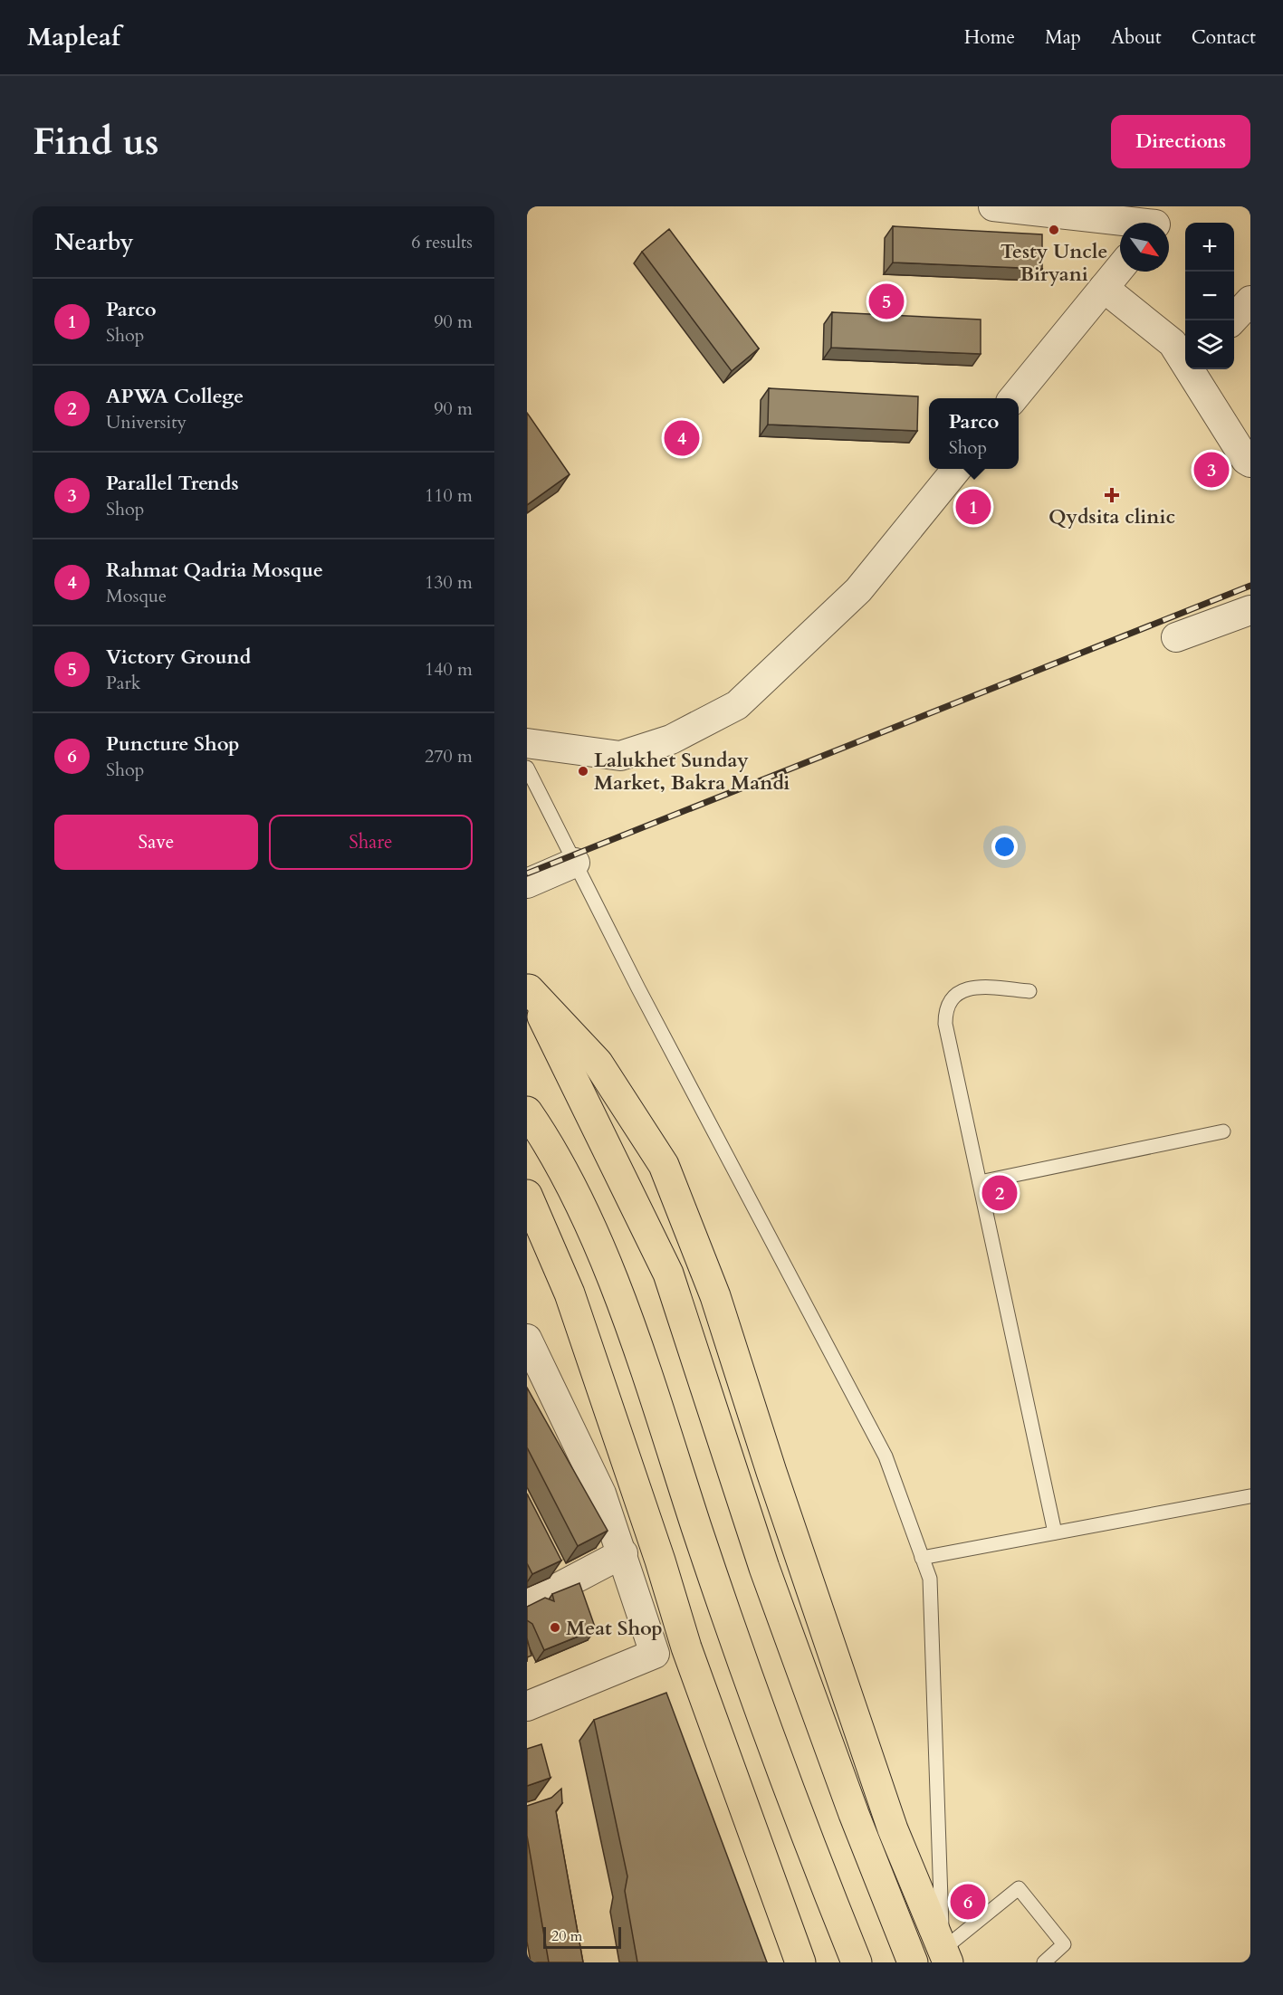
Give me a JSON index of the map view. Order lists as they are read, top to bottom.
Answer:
{
  "places": {
    "other": ["Testy Uncle Biryani", "Lalukhet Sunday Market, Bakra Mandi", "Meat Shop"],
    "health": ["Qydsita clinic"]
  },
  "scale_bar": "20 m",
  "north": "bottom right",
  "page": {
    "header": "Mapleaf",
    "nav": [
      "Home",
      "Map",
      "About",
      "Contact"
    ],
    "buttons": [
      "Directions",
      ["Save", "Share"]
    ],
    "title": "Find us",
    "heading": ["Nearby", "6 results"],
    "map_buttons": ["+", "−"],
    "list": [
      {
        "mark": "1",
        "name": "Parco",
        "note": "Shop",
        "value": "90 m"
      },
      {
        "mark": "2",
        "name": "APWA College",
        "note": "University",
        "value": "90 m"
      },
      {
        "mark": "3",
        "name": "Parallel Trends",
        "note": "Shop",
        "value": "110 m"
      },
      {
        "mark": "4",
        "name": "Rahmat Qadria Mosque",
        "note": "Mosque",
        "value": "130 m"
      },
      {
        "mark": "5",
        "name": "Victory Ground",
        "note": "Park",
        "value": "140 m"
      },
      {
        "mark": "6",
        "name": "Puncture Shop",
        "note": "Shop",
        "value": "270 m"
      }
    ],
    "pins": [
      "5",
      "4",
      "3",
      "1",
      "2",
      "6"
    ],
    "popup": ["Parco", "Shop"],
    "scale": "20 m"
  }
}
